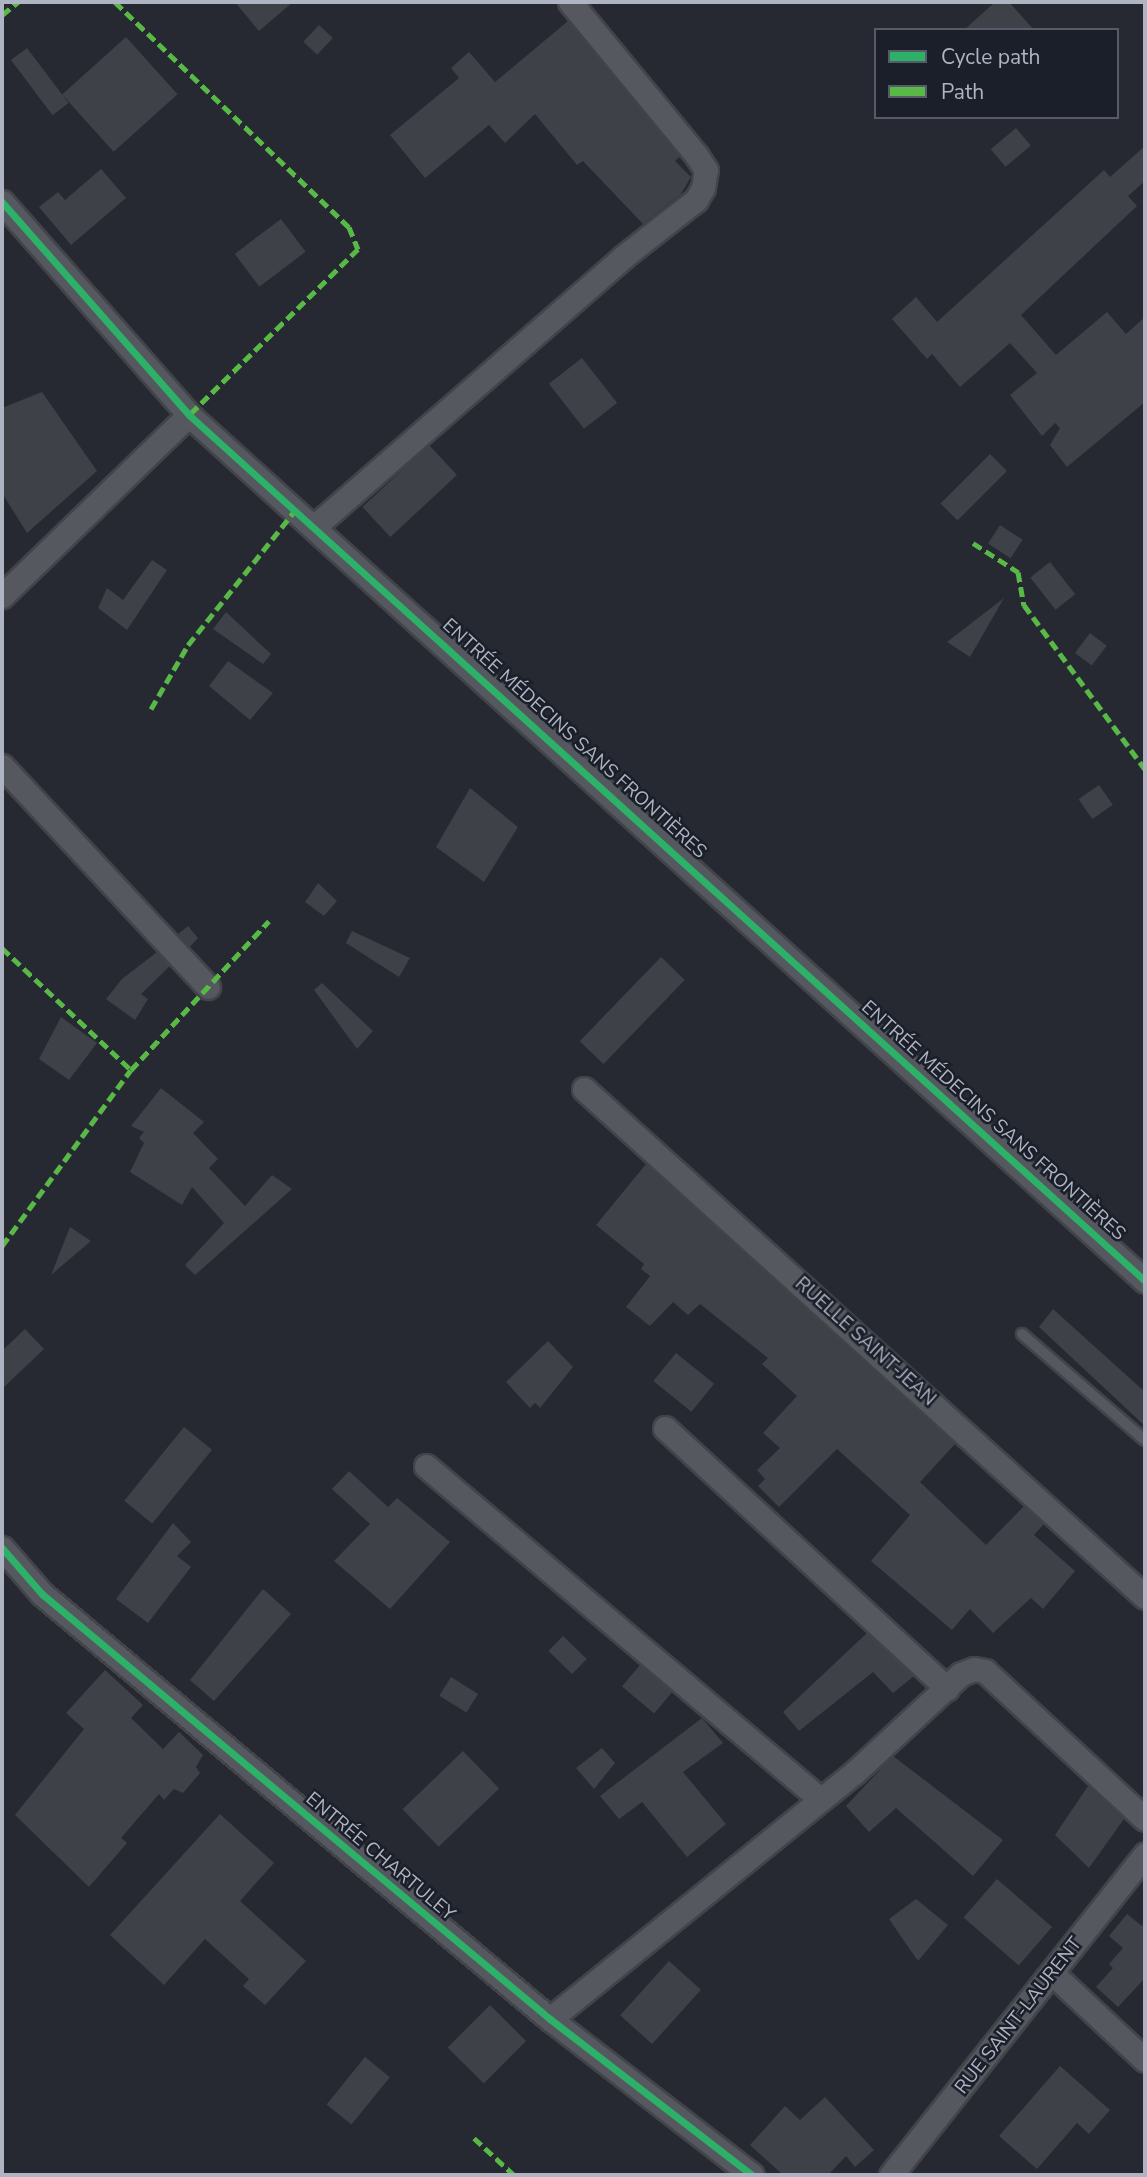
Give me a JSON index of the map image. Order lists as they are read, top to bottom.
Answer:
{
  "streets": {
    "street": [
      "ENTRÉE MÉDECINS SANS FRONTIÈRES",
      "RUELLE SAINT-JEAN",
      "ENTRÉE CHARTULEY",
      "RUE SAINT-LAURENT"
    ]
  },
  "legend": ["Cycle path", "Path"]
}
